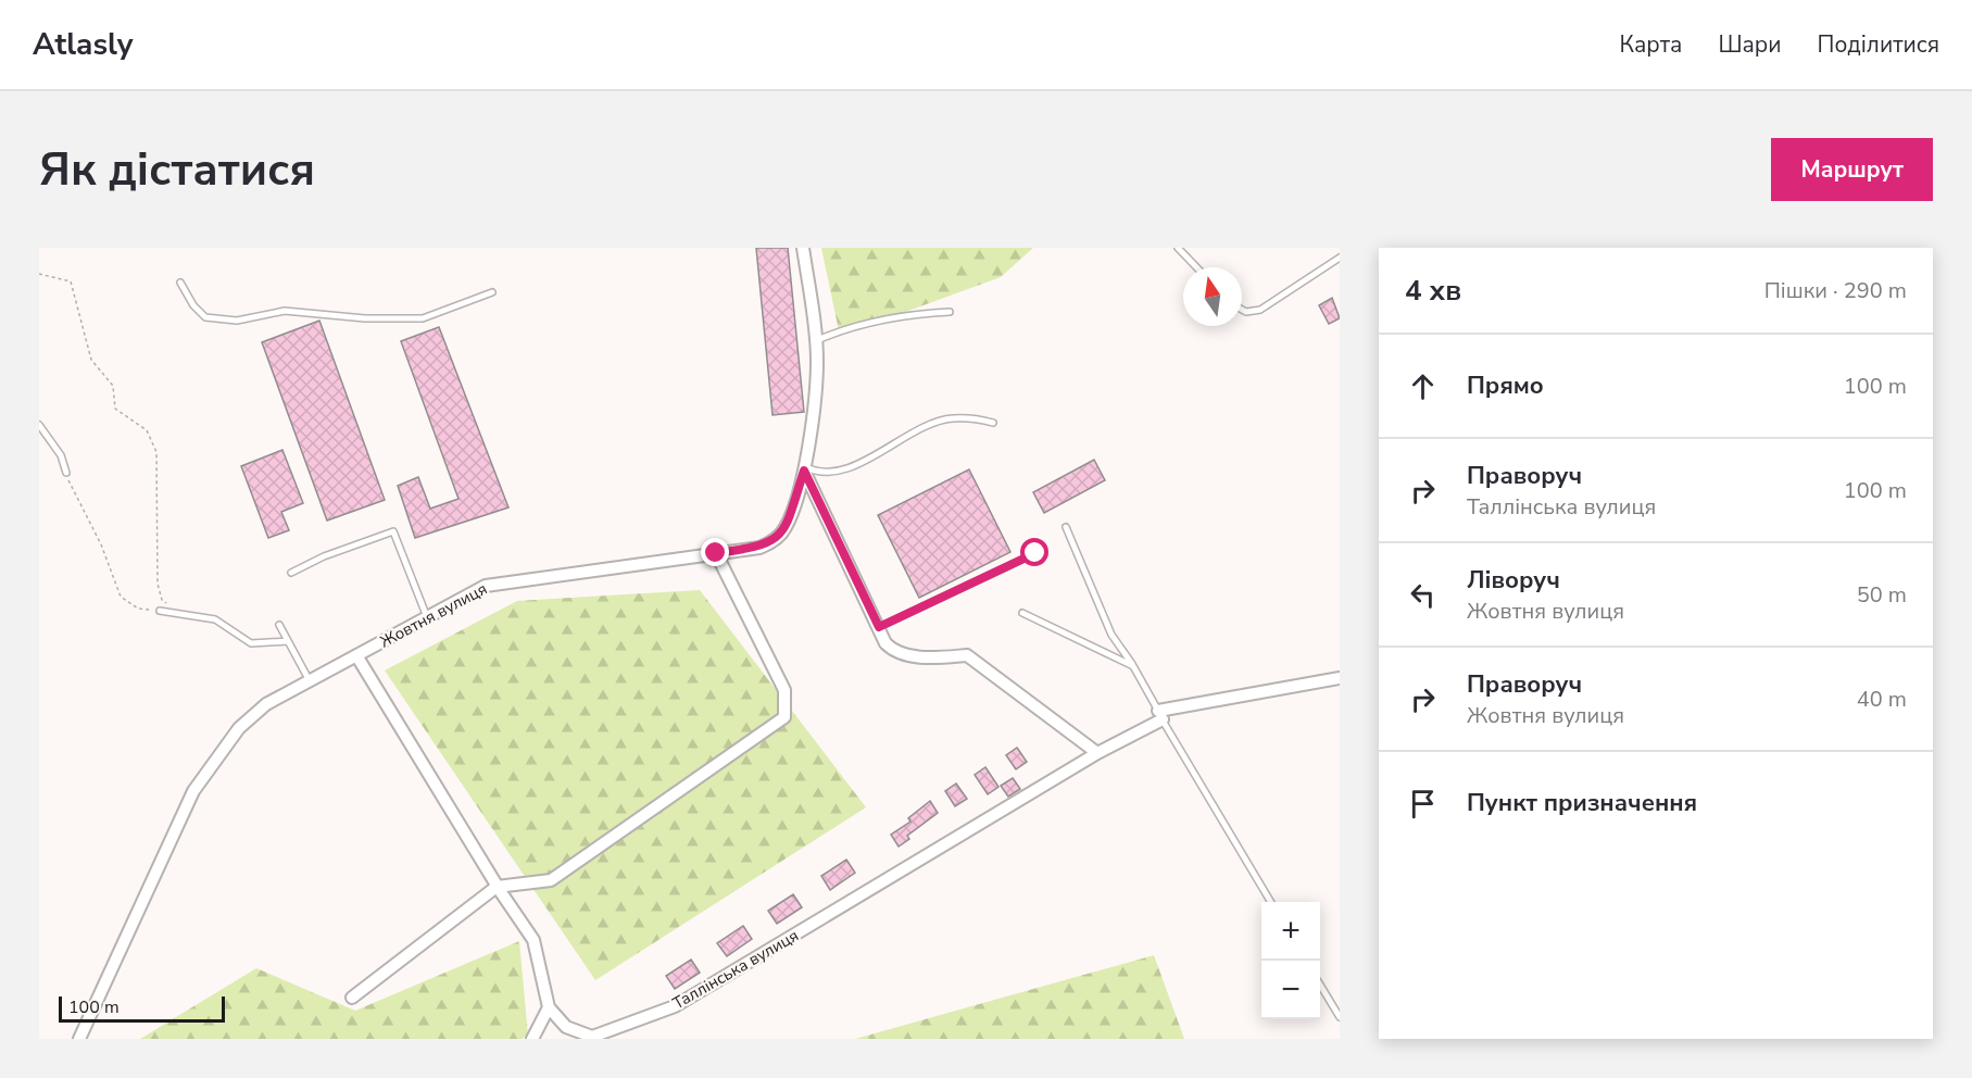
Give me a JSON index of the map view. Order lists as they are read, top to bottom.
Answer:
{
  "streets": {
    "street": ["Жовтня вулиця", "Таллінська вулиця"]
  },
  "scale_bar": "100 m",
  "north": "top",
  "page": {
    "header": "Atlasly",
    "nav": ["Карта", "Шари", "Поділитися"],
    "buttons": "Маршрут",
    "title": "Як дістатися",
    "heading": ["4 хв", "Пішки · 290 m"],
    "list": [
      ["Прямо", "100 m"],
      ["Праворуч", "Таллінська вулиця", "100 m"],
      ["Ліворуч", "Жовтня вулиця", "50 m"],
      ["Праворуч", "Жовтня вулиця", "40 m"],
      "Пункт призначення"
    ],
    "map_buttons": ["+", "−"],
    "scale": "100 m"
  }
}
